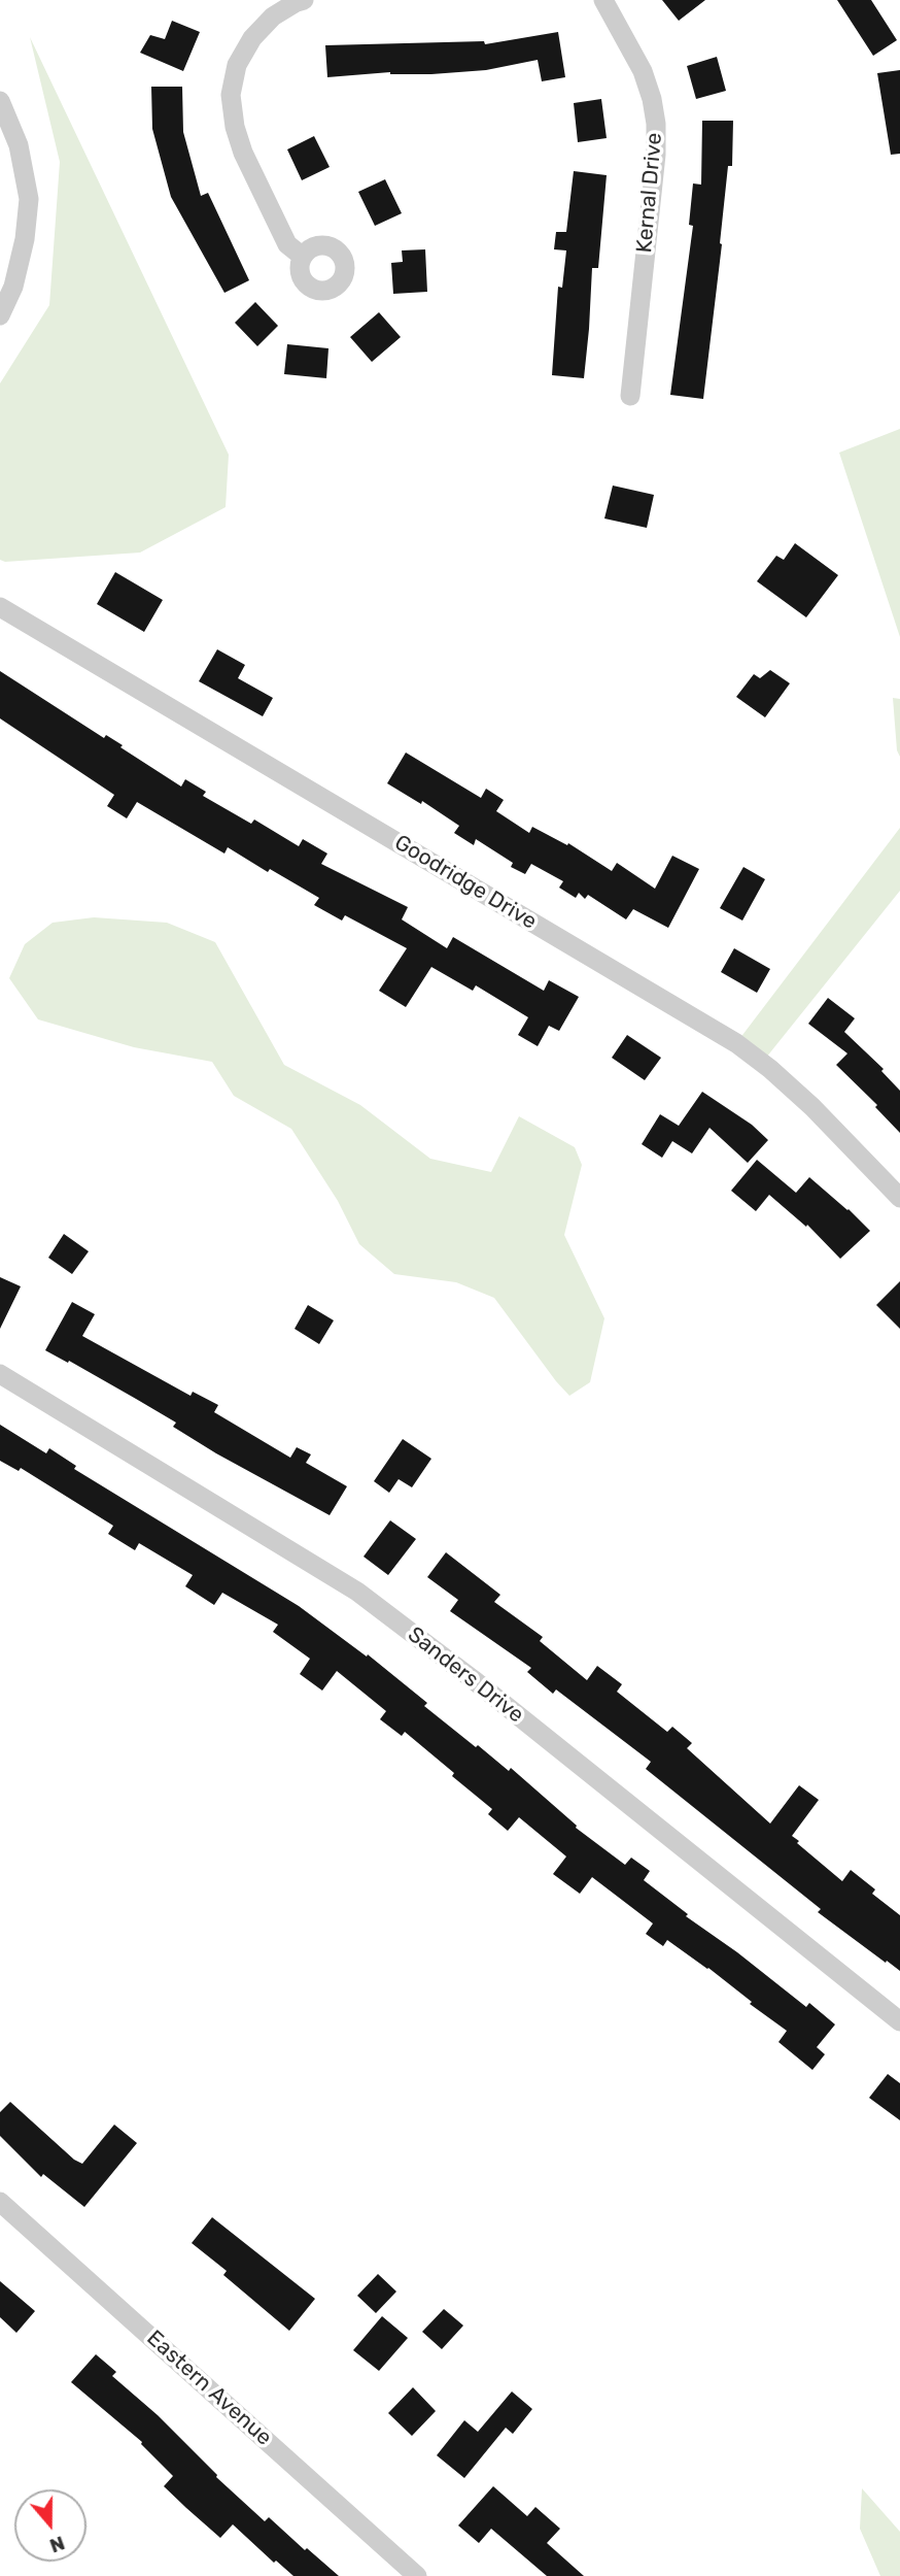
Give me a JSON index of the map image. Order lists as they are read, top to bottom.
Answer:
{
  "streets": {
    "street": [
      "Kernal Drive",
      "Goodridge Drive",
      "Sanders Drive",
      "Eastern Avenue"
    ]
  },
  "north": "bottom"
}
